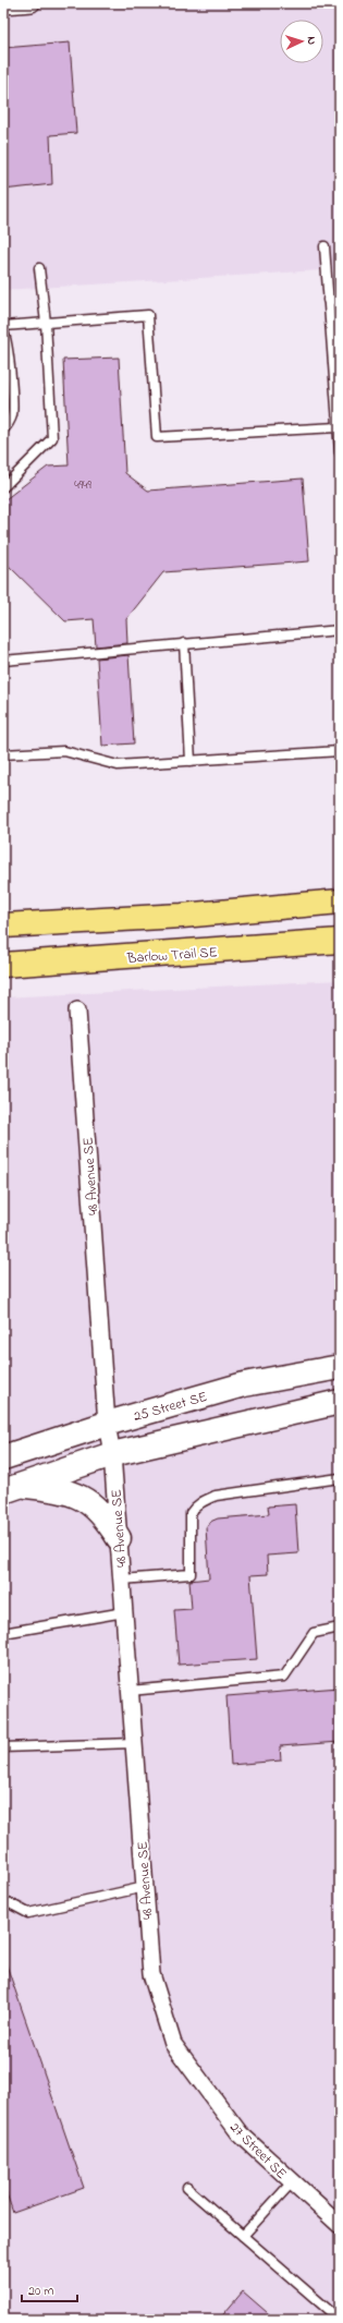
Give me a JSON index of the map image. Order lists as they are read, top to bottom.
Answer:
{
  "streets": {
    "main road": ["Barlow Trail SE"],
    "street": ["48 Avenue SE", "25 Street SE", "27 Street SE"]
  },
  "crossings": [
    ["48 Avenue SE", "25 Street SE"],
    ["48 Avenue SE", "27 Street SE"]
  ],
  "house_numbers": ["4949"],
  "scale_bar": "20 m",
  "north": "right"
}
